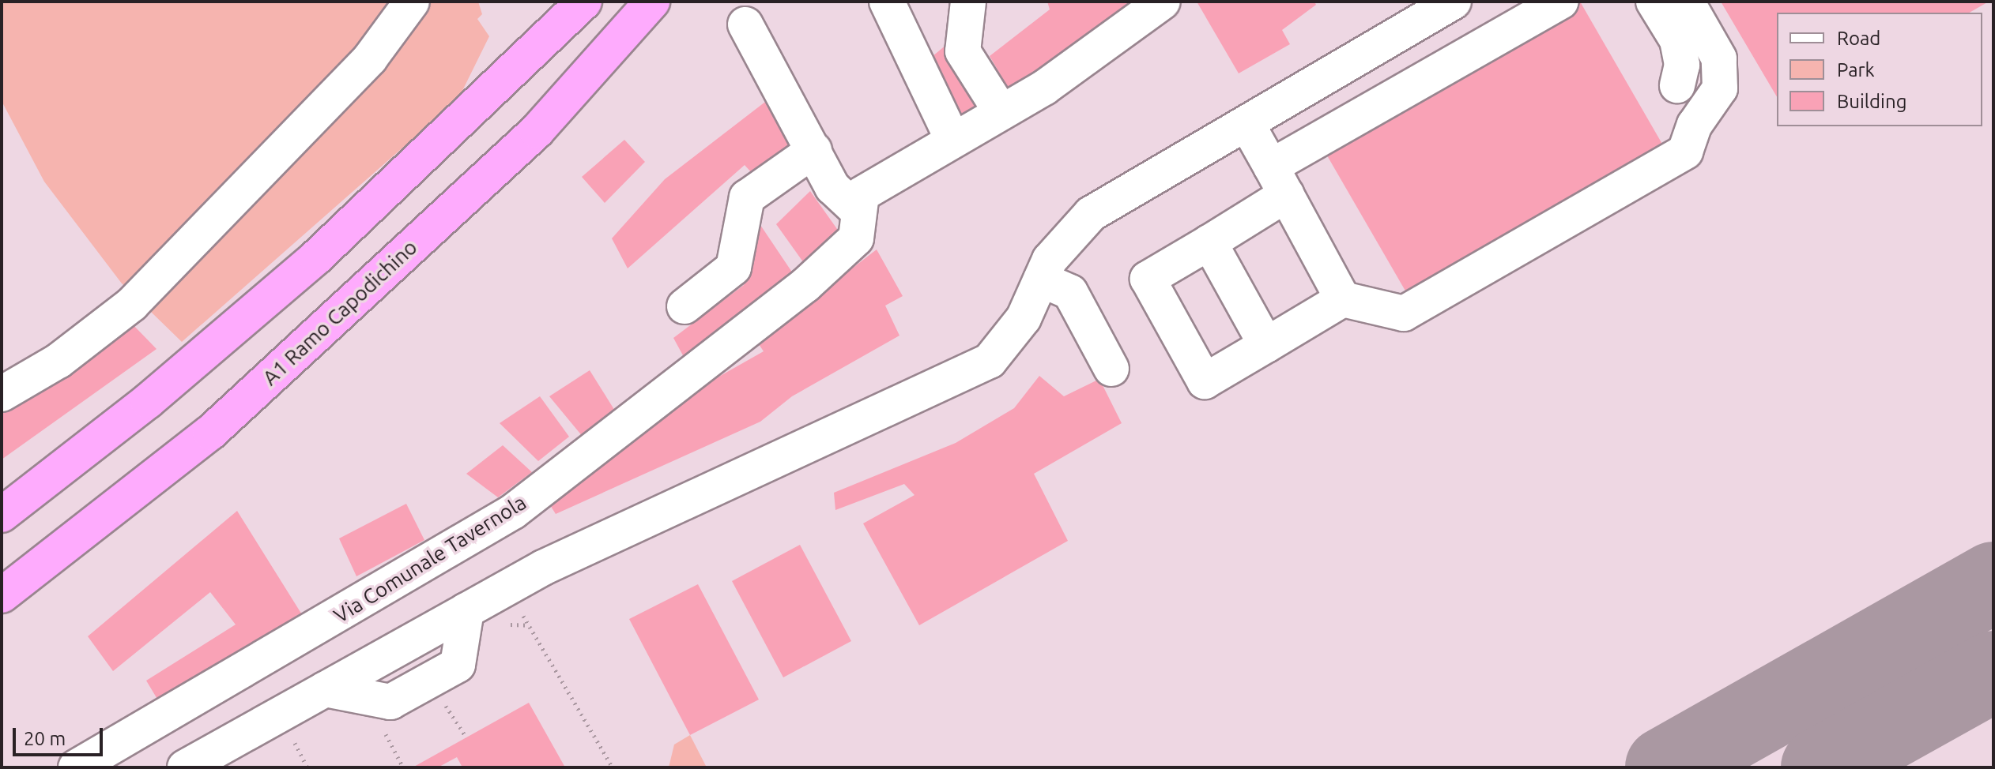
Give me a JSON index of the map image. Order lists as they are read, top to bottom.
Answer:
{
  "streets": {
    "highway": ["A1 Ramo Capodichino"],
    "street": ["Via Comunale Tavernola"]
  },
  "legend": ["Road", "Park", "Building"],
  "scale_bar": "20 m"
}
